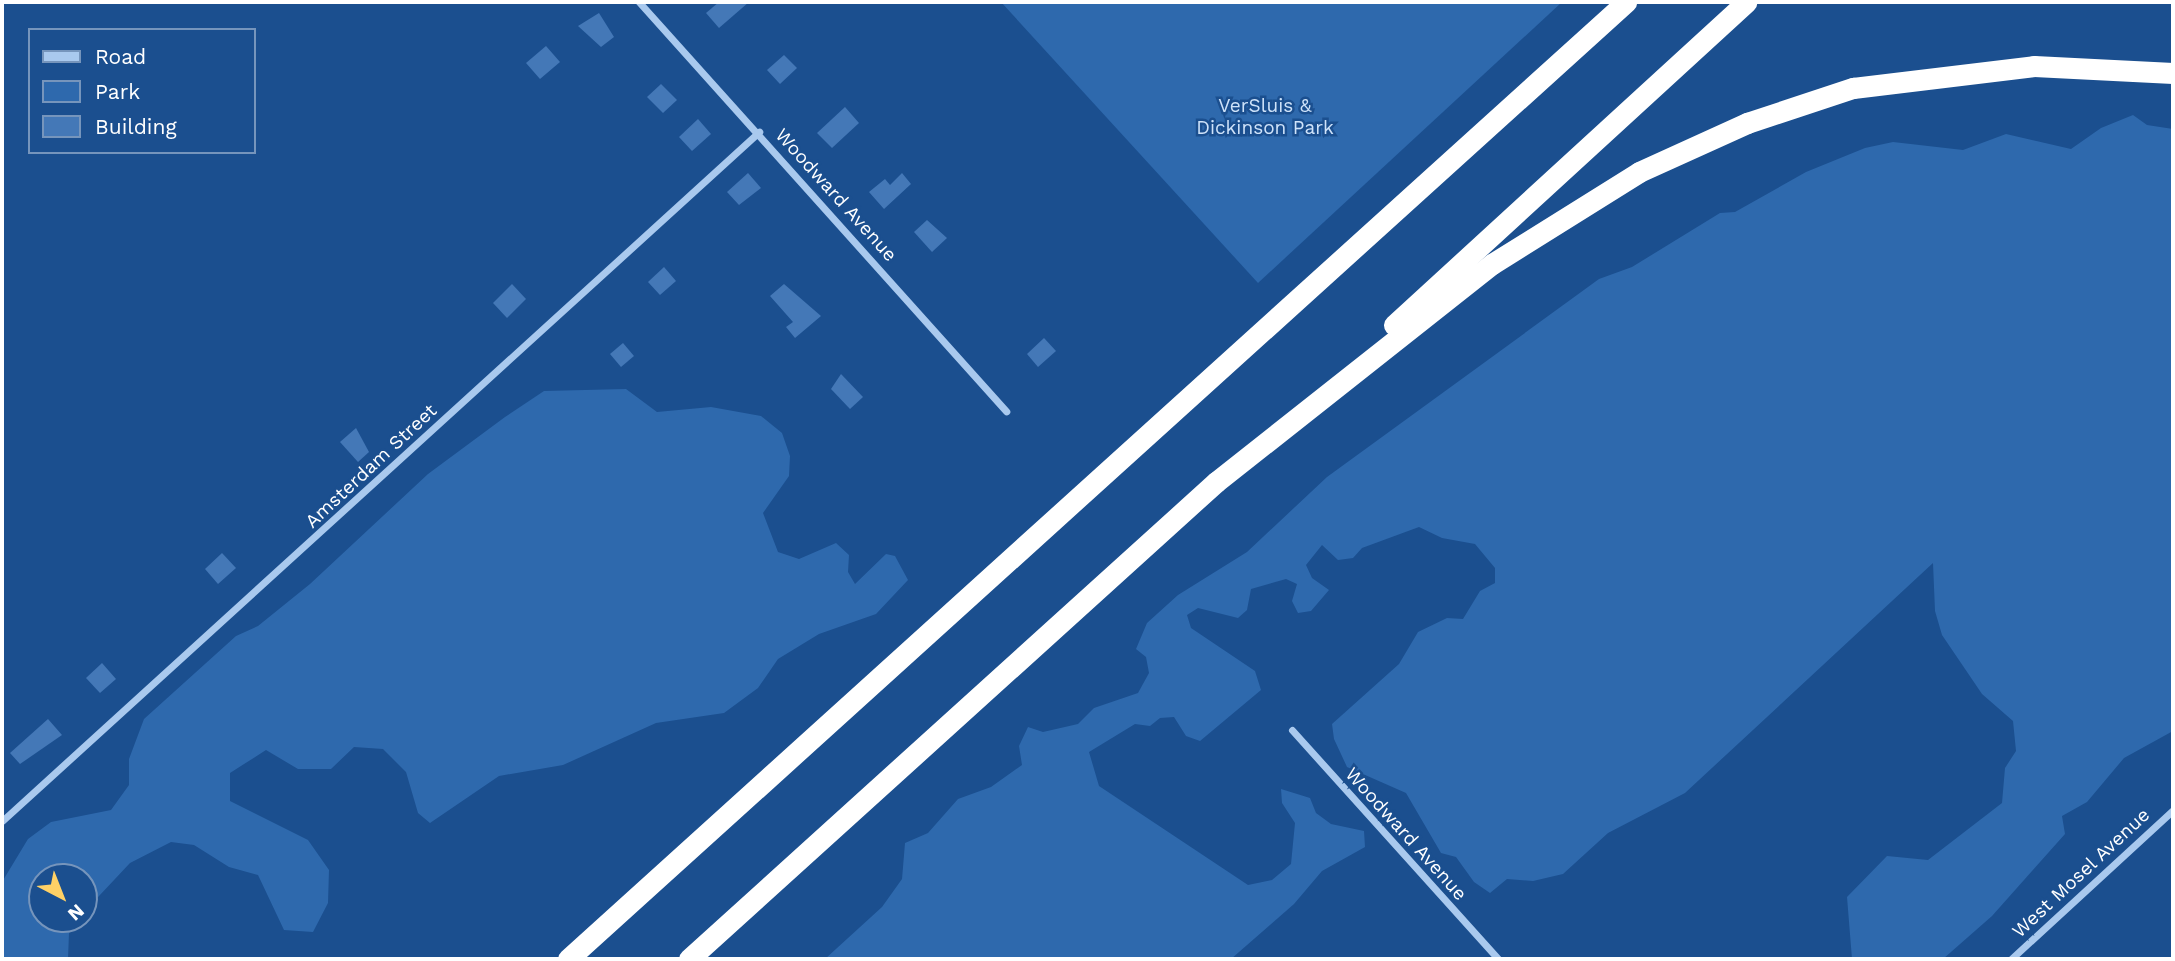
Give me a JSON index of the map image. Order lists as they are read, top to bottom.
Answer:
{
  "streets": {
    "street": ["Woodward Avenue", "Amsterdam Street", "West Mosel Avenue"]
  },
  "crossings": [
    ["Woodward Avenue", "Amsterdam Street"]
  ],
  "parks": ["VerSluis & Dickinson Park"],
  "legend": ["Road", "Park", "Building"],
  "north": "bottom right"
}
